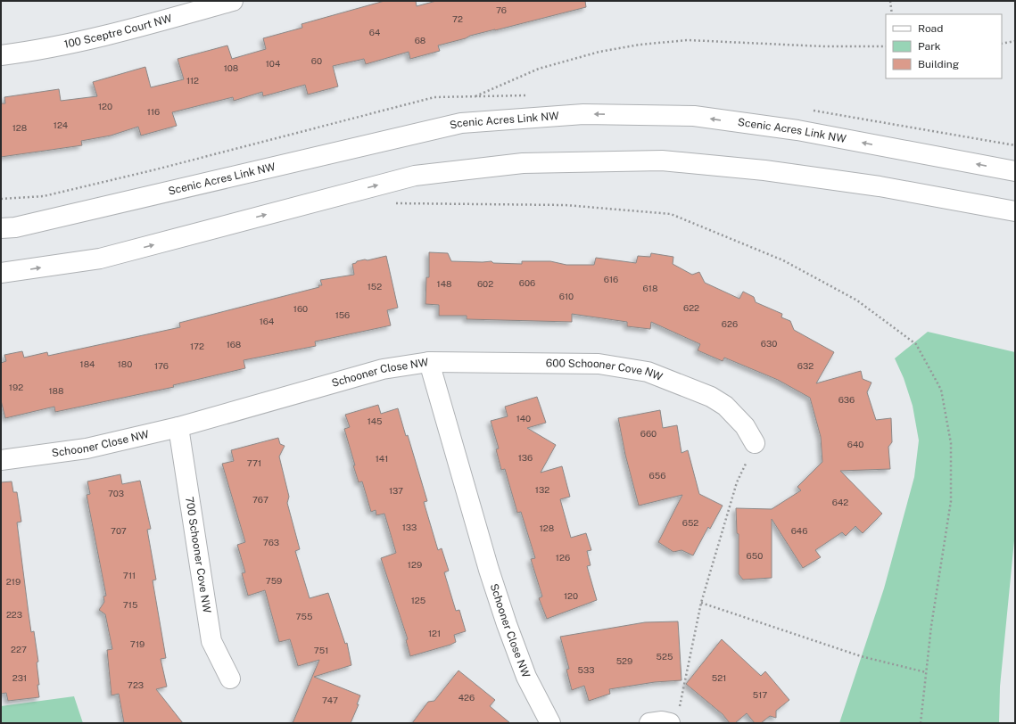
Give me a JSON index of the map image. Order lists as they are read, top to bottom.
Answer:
{
  "streets": {
    "street": [
      "100 Sceptre Court NW",
      "Scenic Acres Link NW",
      "600 Schooner Cove NW",
      "Schooner Close NW",
      "700 Schooner Cove NW"
    ]
  },
  "crossings": [
    ["600 Schooner Cove NW", "Schooner Close NW"],
    ["Schooner Close NW", "700 Schooner Cove NW"]
  ],
  "house_numbers": [
    "76",
    "72",
    "64",
    "68",
    "60",
    "104",
    "108",
    "112",
    "120",
    "116",
    "124",
    "128",
    "616",
    "606",
    "148",
    "602",
    "152",
    "618",
    "610",
    "622",
    "160",
    "156",
    "164",
    "626",
    "630",
    "168",
    "172",
    "184",
    "180",
    "176",
    "632",
    "192",
    "188",
    "636",
    "140",
    "145",
    "660",
    "640",
    "136",
    "141",
    "771",
    "656",
    "132",
    "137",
    "703",
    "767",
    "642",
    "652",
    "133",
    "128",
    "707",
    "646",
    "763",
    "650",
    "126",
    "129",
    "711",
    "759",
    "219",
    "120",
    "125",
    "715",
    "223",
    "755",
    "121",
    "719",
    "227",
    "751",
    "525",
    "529",
    "533",
    "231",
    "521",
    "723",
    "517",
    "426",
    "747"
  ],
  "legend": ["Road", "Park", "Building"]
}
